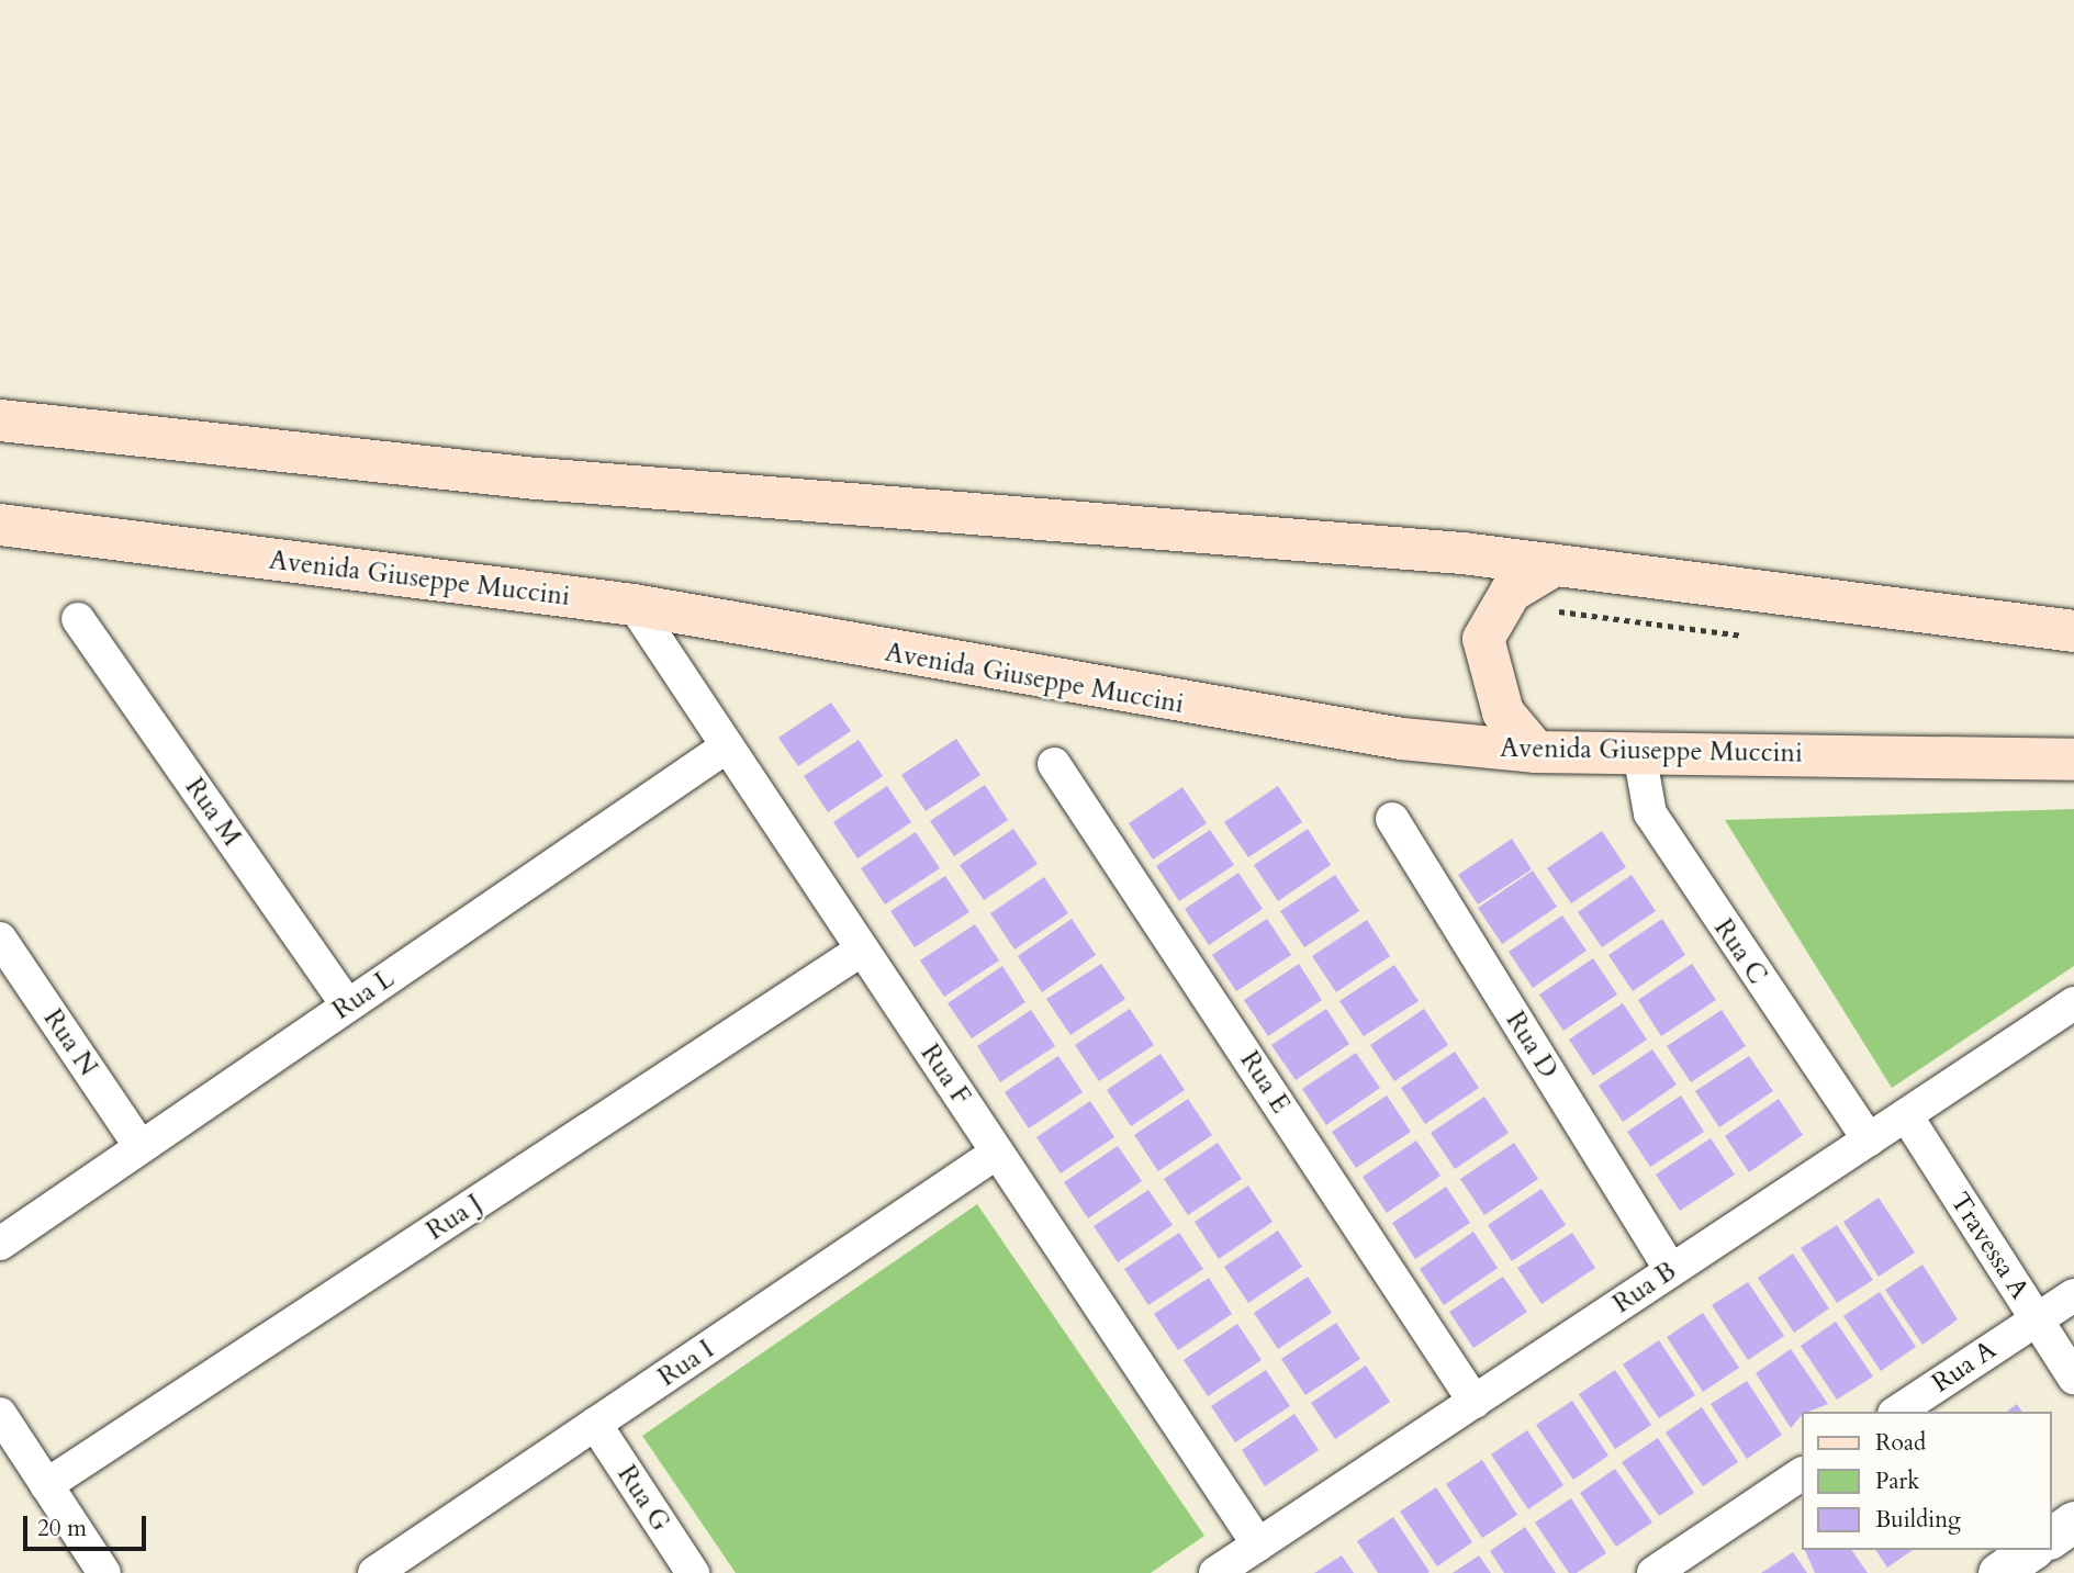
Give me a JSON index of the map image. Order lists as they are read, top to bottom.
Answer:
{
  "streets": {
    "main road": ["Avenida Giuseppe Muccini"],
    "street": [
      "Rua M",
      "Rua C",
      "Rua L",
      "Rua N",
      "Rua D",
      "Rua F",
      "Rua E",
      "Rua J",
      "Travessa A",
      "Rua B",
      "Rua I",
      "Rua A",
      "Rua G"
    ]
  },
  "crossings": [
    ["Avenida Giuseppe Muccini", "Rua C"],
    ["Avenida Giuseppe Muccini", "Rua F"],
    ["Rua M", "Rua L"],
    ["Rua C", "Rua B"],
    ["Rua L", "Rua N"],
    ["Rua L", "Rua F"],
    ["Rua D", "Rua B"],
    ["Rua F", "Rua J"],
    ["Rua F", "Rua B"],
    ["Rua F", "Rua I"],
    ["Rua E", "Rua B"],
    ["Travessa A", "Rua B"],
    ["Travessa A", "Rua A"],
    ["Rua I", "Rua G"]
  ],
  "legend": ["Road", "Park", "Building"],
  "scale_bar": "20 m"
}
